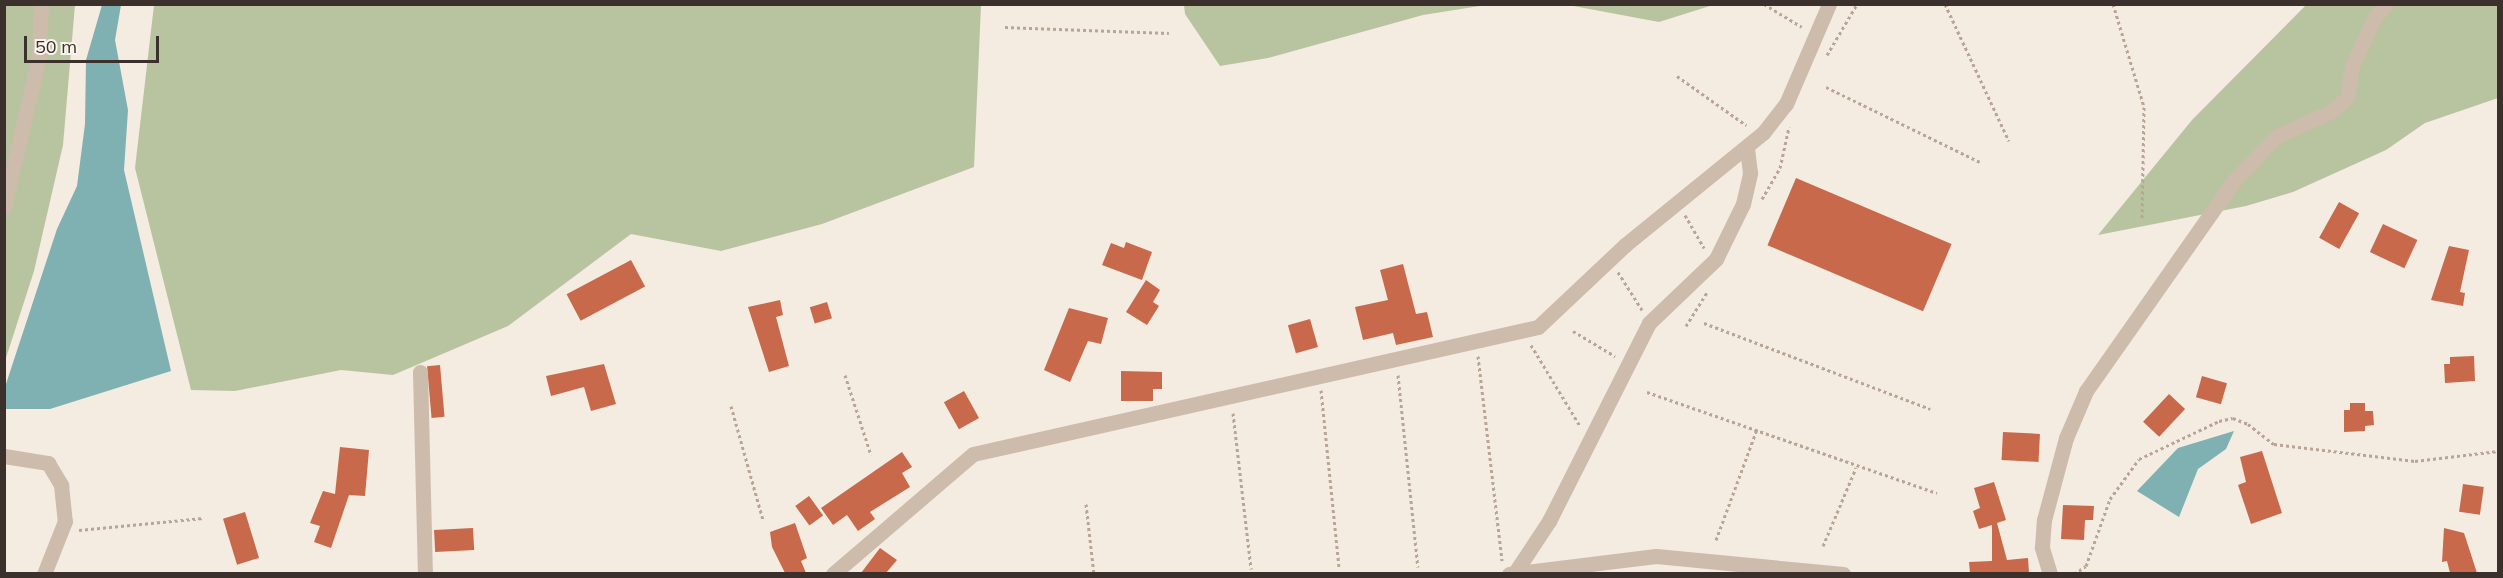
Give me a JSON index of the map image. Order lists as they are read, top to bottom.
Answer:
{
  "scale_bar": "50 m"
}
